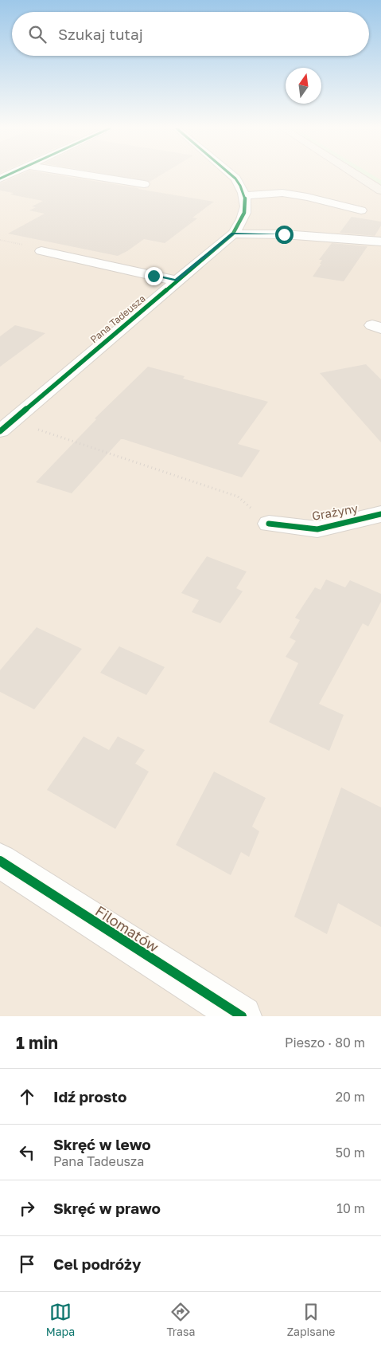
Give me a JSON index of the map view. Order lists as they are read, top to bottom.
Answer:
{
  "streets": {
    "street": ["Pana Tadeusza", "Grażyny", "Filomatów"]
  },
  "north": "top",
  "page": {
    "search": "Szukaj tutaj",
    "heading": ["1 min", "Pieszo · 80 m"],
    "list": [
      ["Idź prosto", "20 m"],
      ["Skręć w lewo", "Pana Tadeusza", "50 m"],
      ["Skręć w prawo", "10 m"],
      "Cel podróży"
    ],
    "nav": ["Mapa", "Trasa", "Zapisane"]
  }
}
